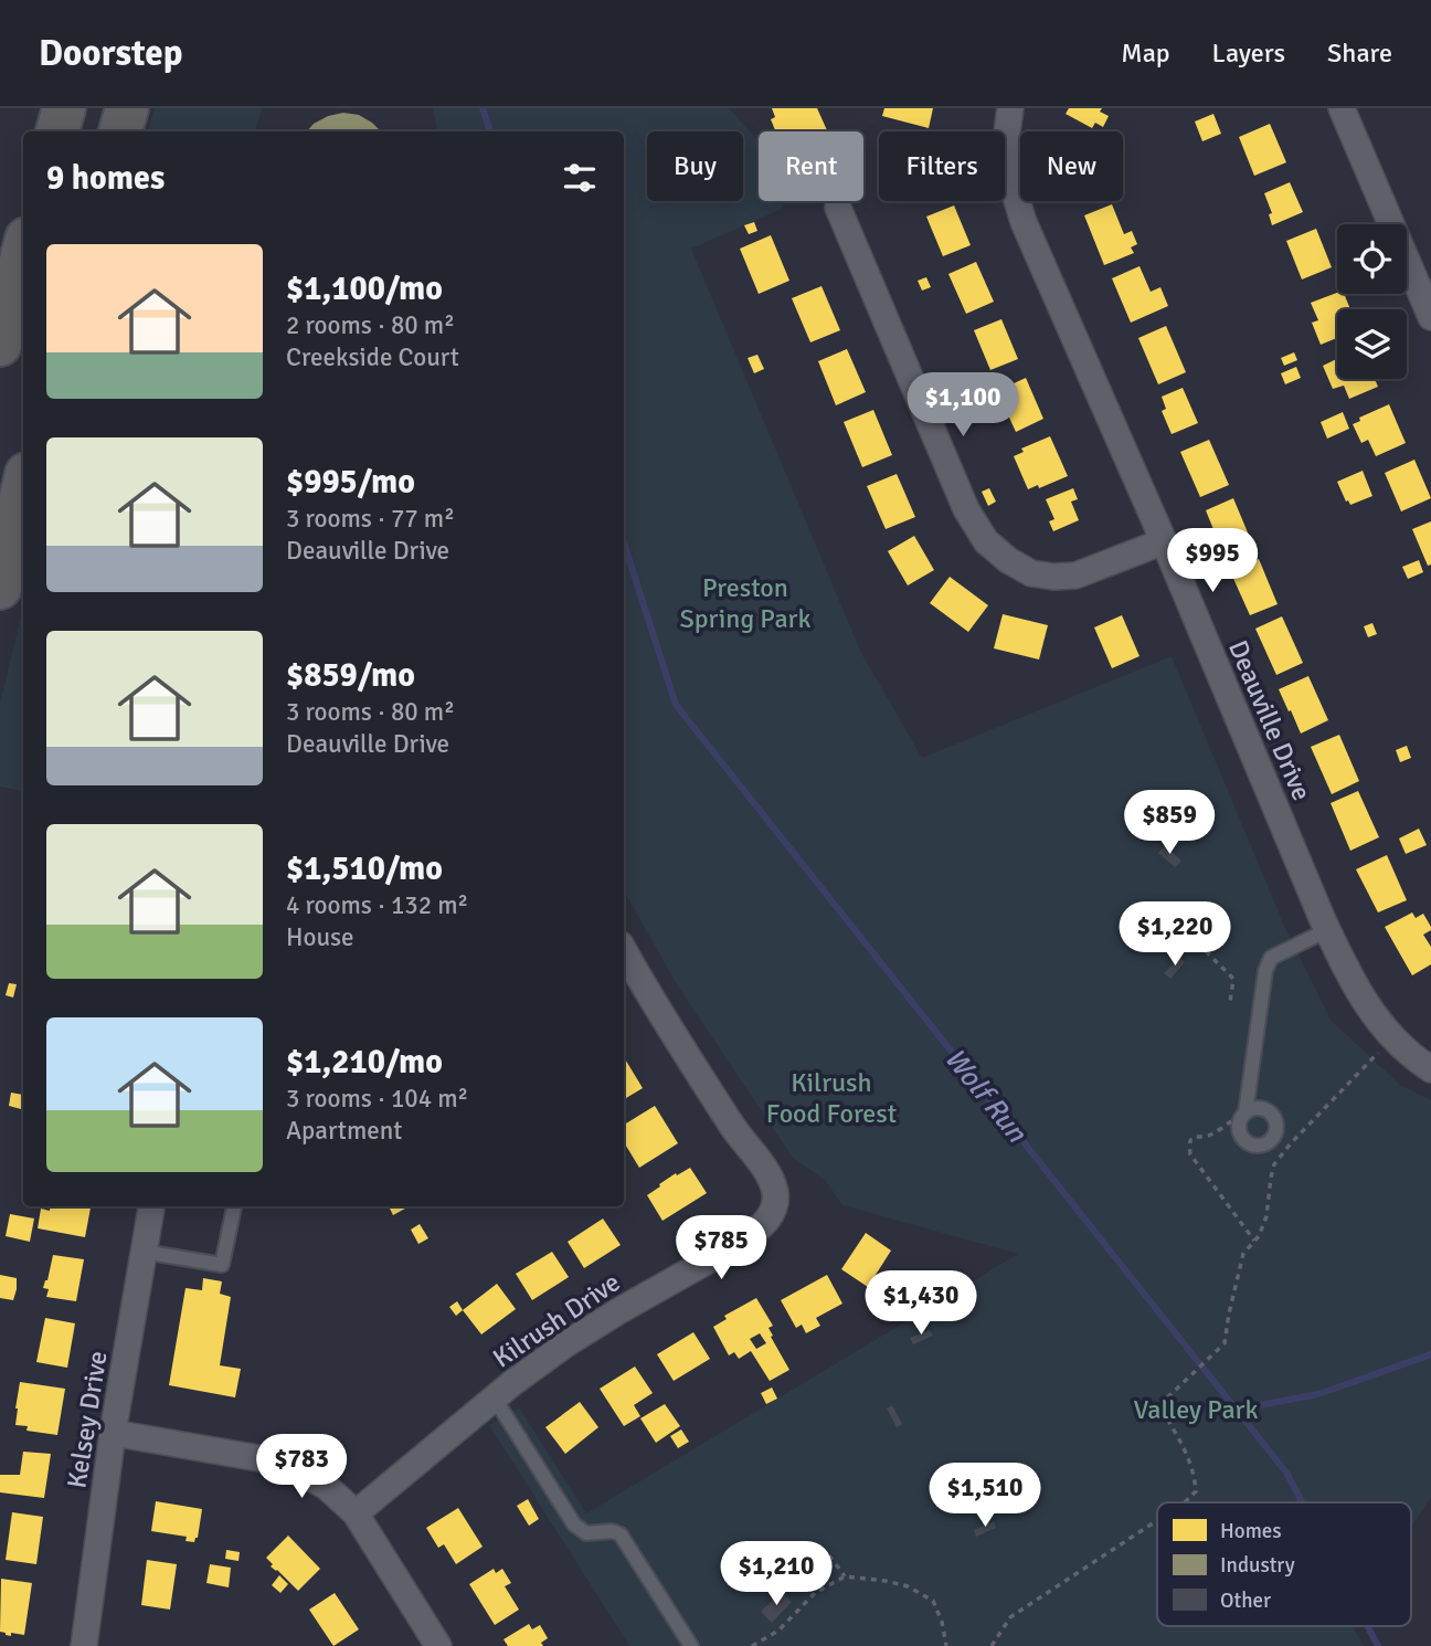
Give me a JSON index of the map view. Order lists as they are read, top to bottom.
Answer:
{
  "streets": {
    "street": ["Deauville Drive", "Kilrush Drive", "Kelsey Drive"]
  },
  "water": ["Wolf Run"],
  "parks": ["Preston Spring Park", "Kilrush Food Forest", "Valley Park"],
  "legend": ["Homes", "Industry", "Other"],
  "page": {
    "header": "Doorstep",
    "nav": ["Map", "Layers", "Share"],
    "chip": [
      "Buy",
      "Rent",
      "Filters",
      "New"
    ],
    "heading": "9 homes",
    "list": [
      {
        "name": "$1,100/mo",
        "note": "2 rooms · 80 m² · Creekside Court"
      },
      {
        "name": "$995/mo",
        "note": "3 rooms · 77 m² · Deauville Drive"
      },
      {
        "name": "$859/mo",
        "note": "3 rooms · 80 m² · Deauville Drive"
      },
      {
        "name": "$1,510/mo",
        "note": "4 rooms · 132 m² · House"
      },
      {
        "name": "$1,210/mo",
        "note": "3 rooms · 104 m² · Apartment"
      }
    ],
    "price": [
      "$1,100",
      "$995",
      "$859",
      "$1,220",
      "$785",
      "$1,430",
      "$783",
      "$1,510",
      "$1,210"
    ]
  }
}
